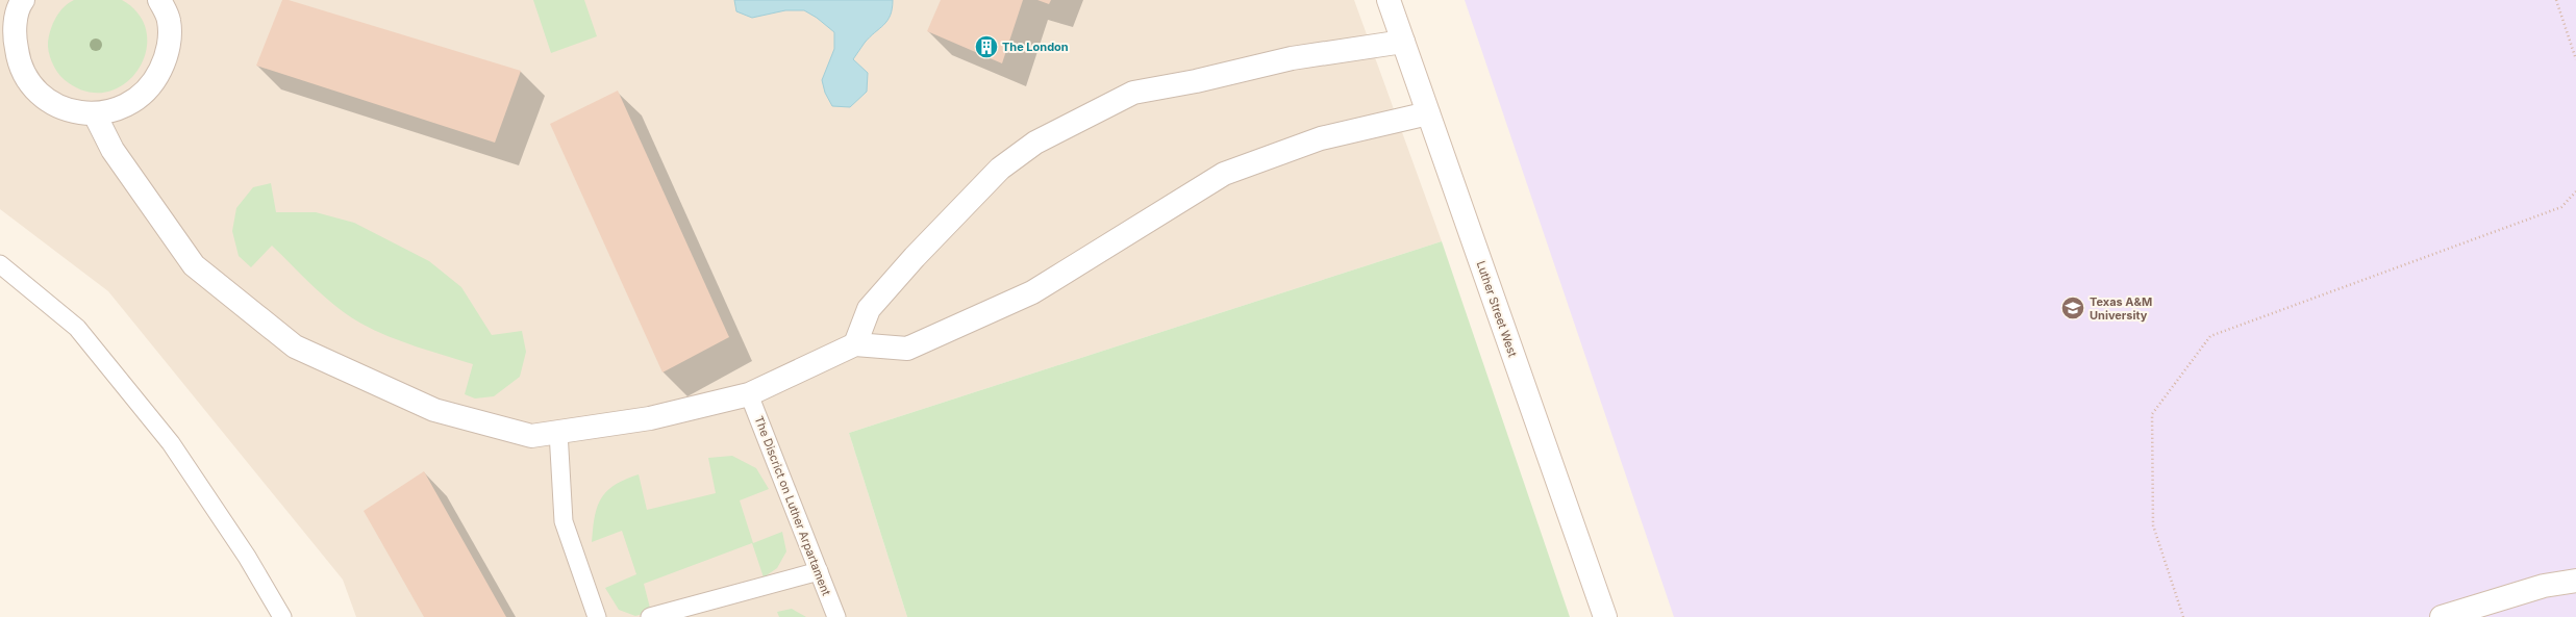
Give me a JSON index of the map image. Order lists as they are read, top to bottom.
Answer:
{
  "streets": {
    "street": ["Luther Street West"],
    "lane": ["The Discrict on Luther Arpartament"]
  },
  "places": {
    "building": ["The London"],
    "school or university": ["Texas A&M University"]
  }
}
